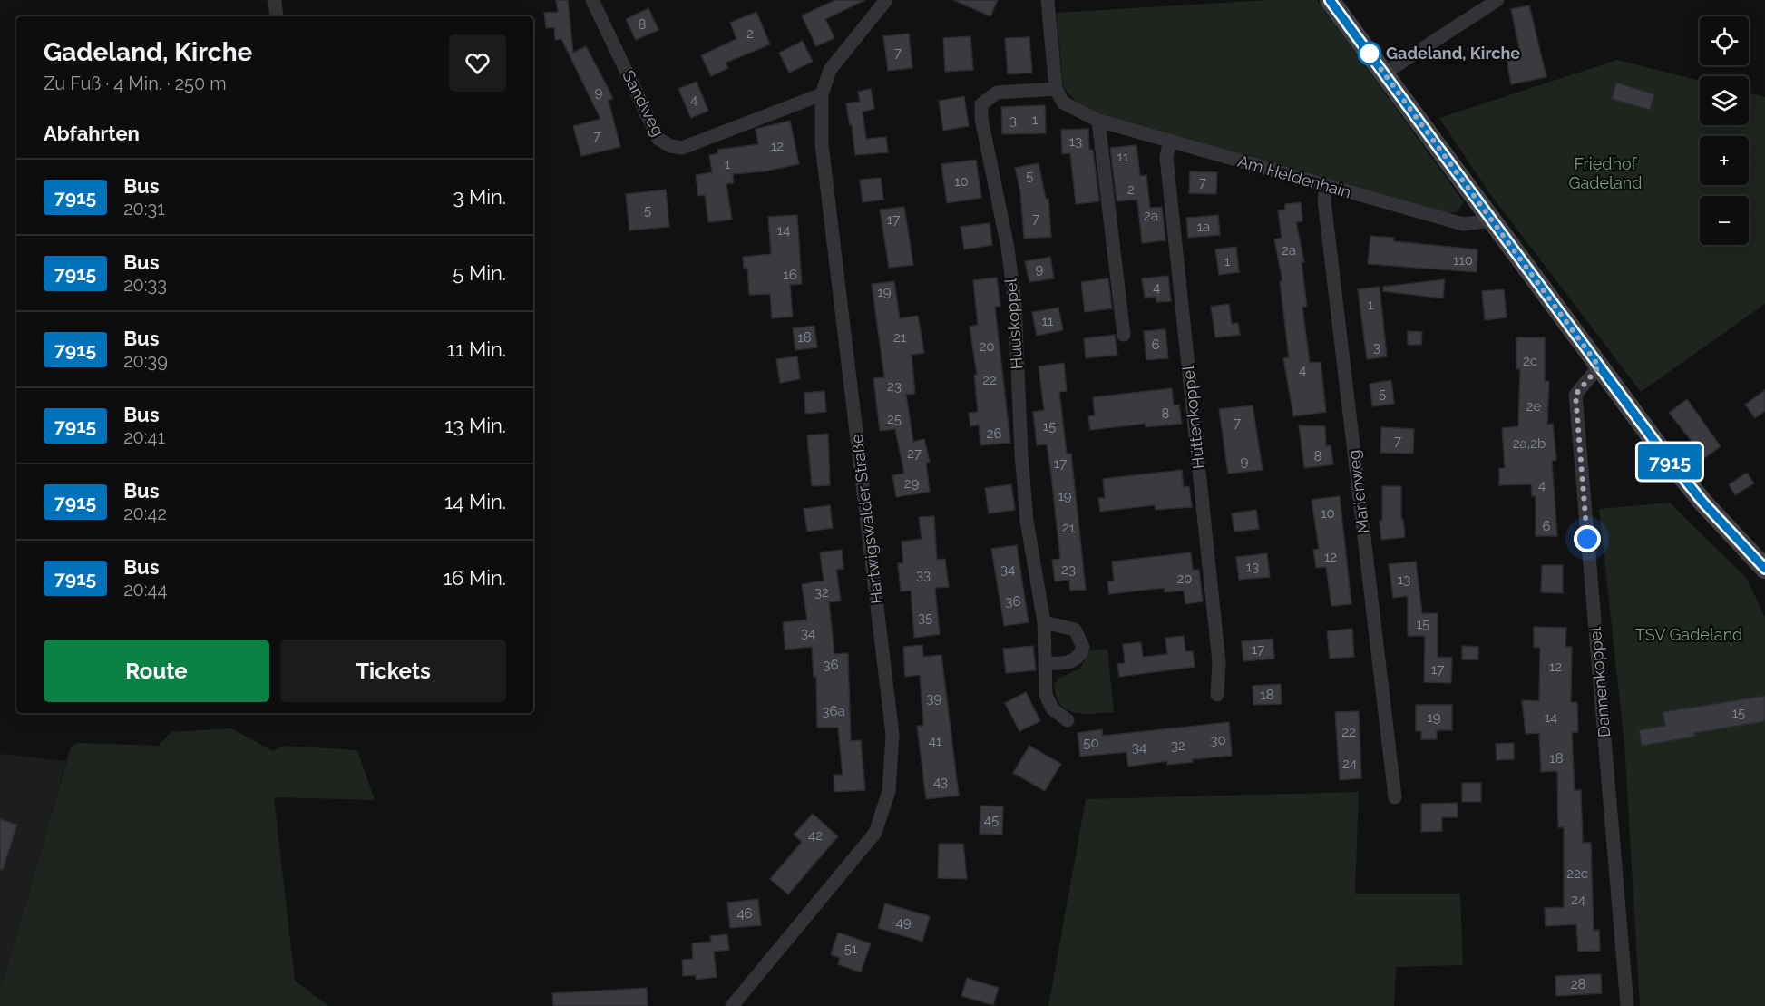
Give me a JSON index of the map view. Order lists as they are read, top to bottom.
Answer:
{
  "streets": {
    "street": [
      "Sandweg",
      "Am Heldenhain",
      "Huuskoppel",
      "Hüttenkoppel",
      "Marienweg",
      "Hartwigswalder Straße",
      "Dannenkoppel"
    ]
  },
  "crossings": [
    ["Sandweg", "Hartwigswalder Straße"],
    ["Am Heldenhain", "Huuskoppel"],
    ["Am Heldenhain", "Hüttenkoppel"],
    ["Am Heldenhain", "Marienweg"]
  ],
  "parks": ["Friedhof Gadeland", "TSV Gadeland"],
  "places": ["Gadeland, Kirche"],
  "lines": ["bus line 7915"],
  "house_numbers": [
    "8",
    "2",
    "7",
    "9",
    "4",
    "1",
    "3",
    "7",
    "13",
    "12",
    "11",
    "1",
    "5",
    "10",
    "7",
    "2",
    "5",
    "2a",
    "7",
    "17",
    "1a",
    "14",
    "2a",
    "110",
    "1",
    "9",
    "16",
    "4",
    "19",
    "1",
    "11",
    "18",
    "21",
    "6",
    "20",
    "3",
    "2c",
    "4",
    "22",
    "23",
    "5",
    "2e",
    "8",
    "25",
    "7",
    "15",
    "26",
    "7",
    "2a,2b",
    "27",
    "8",
    "9",
    "17",
    "29",
    "4",
    "19",
    "10",
    "6",
    "21",
    "12",
    "13",
    "34",
    "23",
    "33",
    "20",
    "13",
    "32",
    "36",
    "35",
    "15",
    "34",
    "17",
    "36",
    "12",
    "17",
    "18",
    "39",
    "36a",
    "15",
    "19",
    "14",
    "22",
    "30",
    "41",
    "50",
    "32",
    "34",
    "18",
    "24",
    "43",
    "45",
    "42",
    "22c",
    "24",
    "46",
    "49",
    "51",
    "28"
  ],
  "page": {
    "on_map": "7915",
    "map_buttons": ["+", "−"],
    "heading": [
      ["Gadeland, Kirche", "Zu Fuß · 4 Min. · 250 m"],
      "Abfahrten"
    ],
    "list": [
      {
        "mark": "7915",
        "name": "Bus",
        "note": "20:31",
        "value": "3 Min."
      },
      {
        "mark": "7915",
        "name": "Bus",
        "note": "20:33",
        "value": "5 Min."
      },
      {
        "mark": "7915",
        "name": "Bus",
        "note": "20:39",
        "value": "11 Min."
      },
      {
        "mark": "7915",
        "name": "Bus",
        "note": "20:41",
        "value": "13 Min."
      },
      {
        "mark": "7915",
        "name": "Bus",
        "note": "20:42",
        "value": "14 Min."
      },
      {
        "mark": "7915",
        "name": "Bus",
        "note": "20:44",
        "value": "16 Min."
      }
    ],
    "buttons": ["Route", "Tickets"]
  }
}
